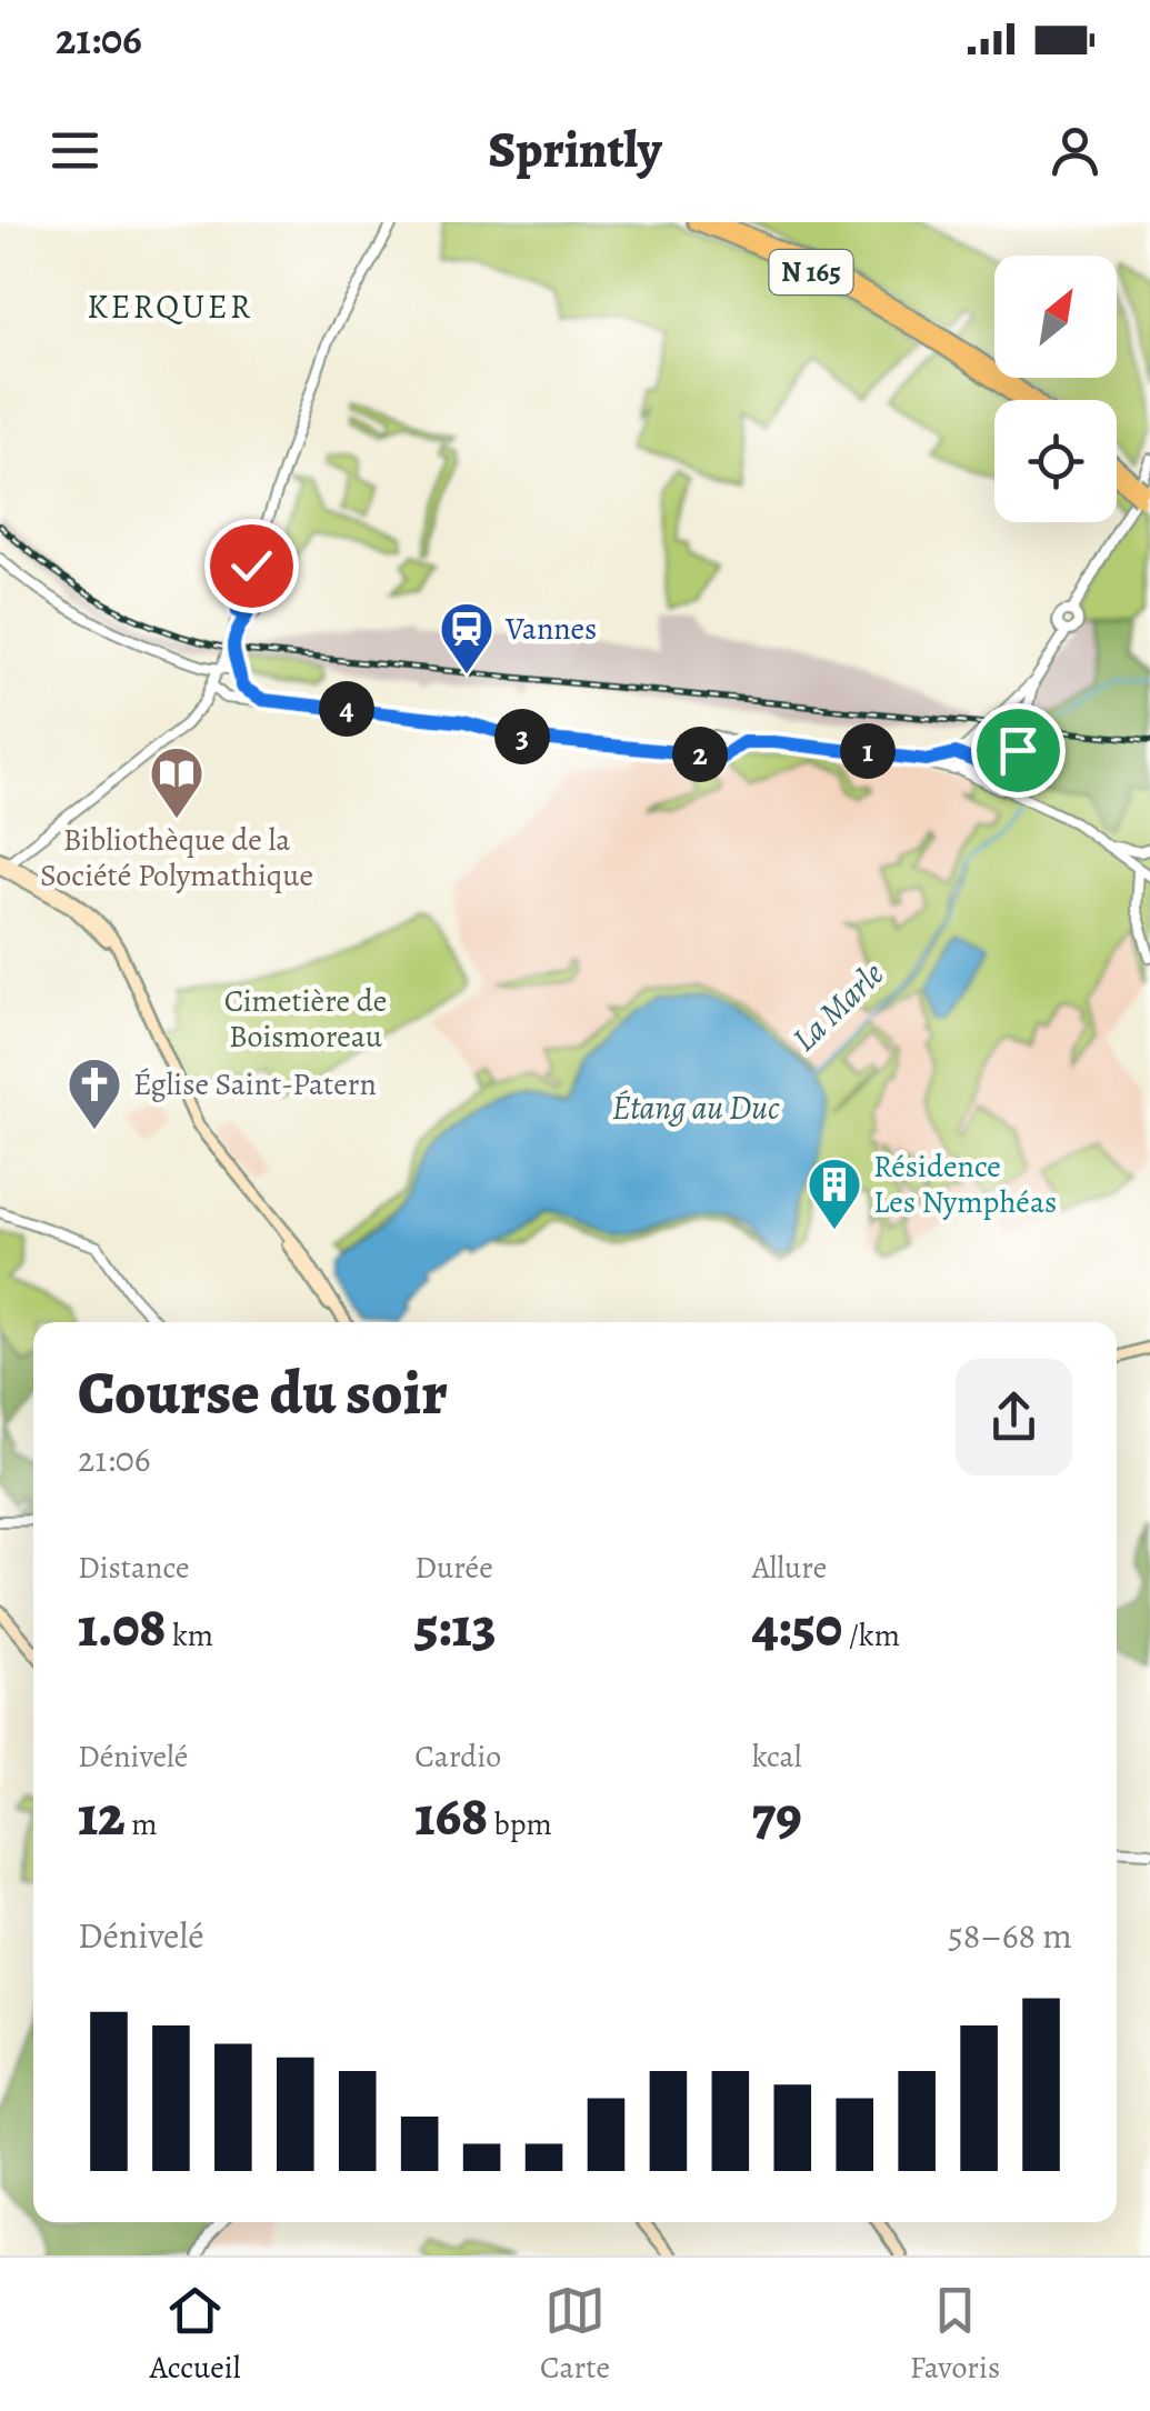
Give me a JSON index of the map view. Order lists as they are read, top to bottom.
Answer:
{
  "streets": {
    "highway": ["N 165"]
  },
  "districts": ["KERQUER"],
  "water": ["La Marle", "Étang au Duc"],
  "parks": ["Cimetière de Boismoreau"],
  "places": {
    "station": ["Vannes"],
    "library": ["Bibliothèque de la Société Polymathique"],
    "church": ["Église Saint-Patern"],
    "building": ["Résidence Les Nymphéas"]
  },
  "north": "top right",
  "page": {
    "status": "21:06",
    "header": "Sprintly",
    "pins": [
      "4",
      "3",
      "1",
      "2"
    ],
    "heading": ["Course du soir", "21:06"],
    "stats": [
      ["Distance", "1.08 km"],
      ["Durée", "5:13"],
      ["Allure", "4:50 /km"],
      ["Dénivelé", "12 m"],
      ["Cardio", "168 bpm"],
      ["kcal", "79"]
    ],
    "chart": ["Dénivelé", "58–68 m"],
    "tabs": ["Accueil", "Carte", "Favoris"]
  }
}
